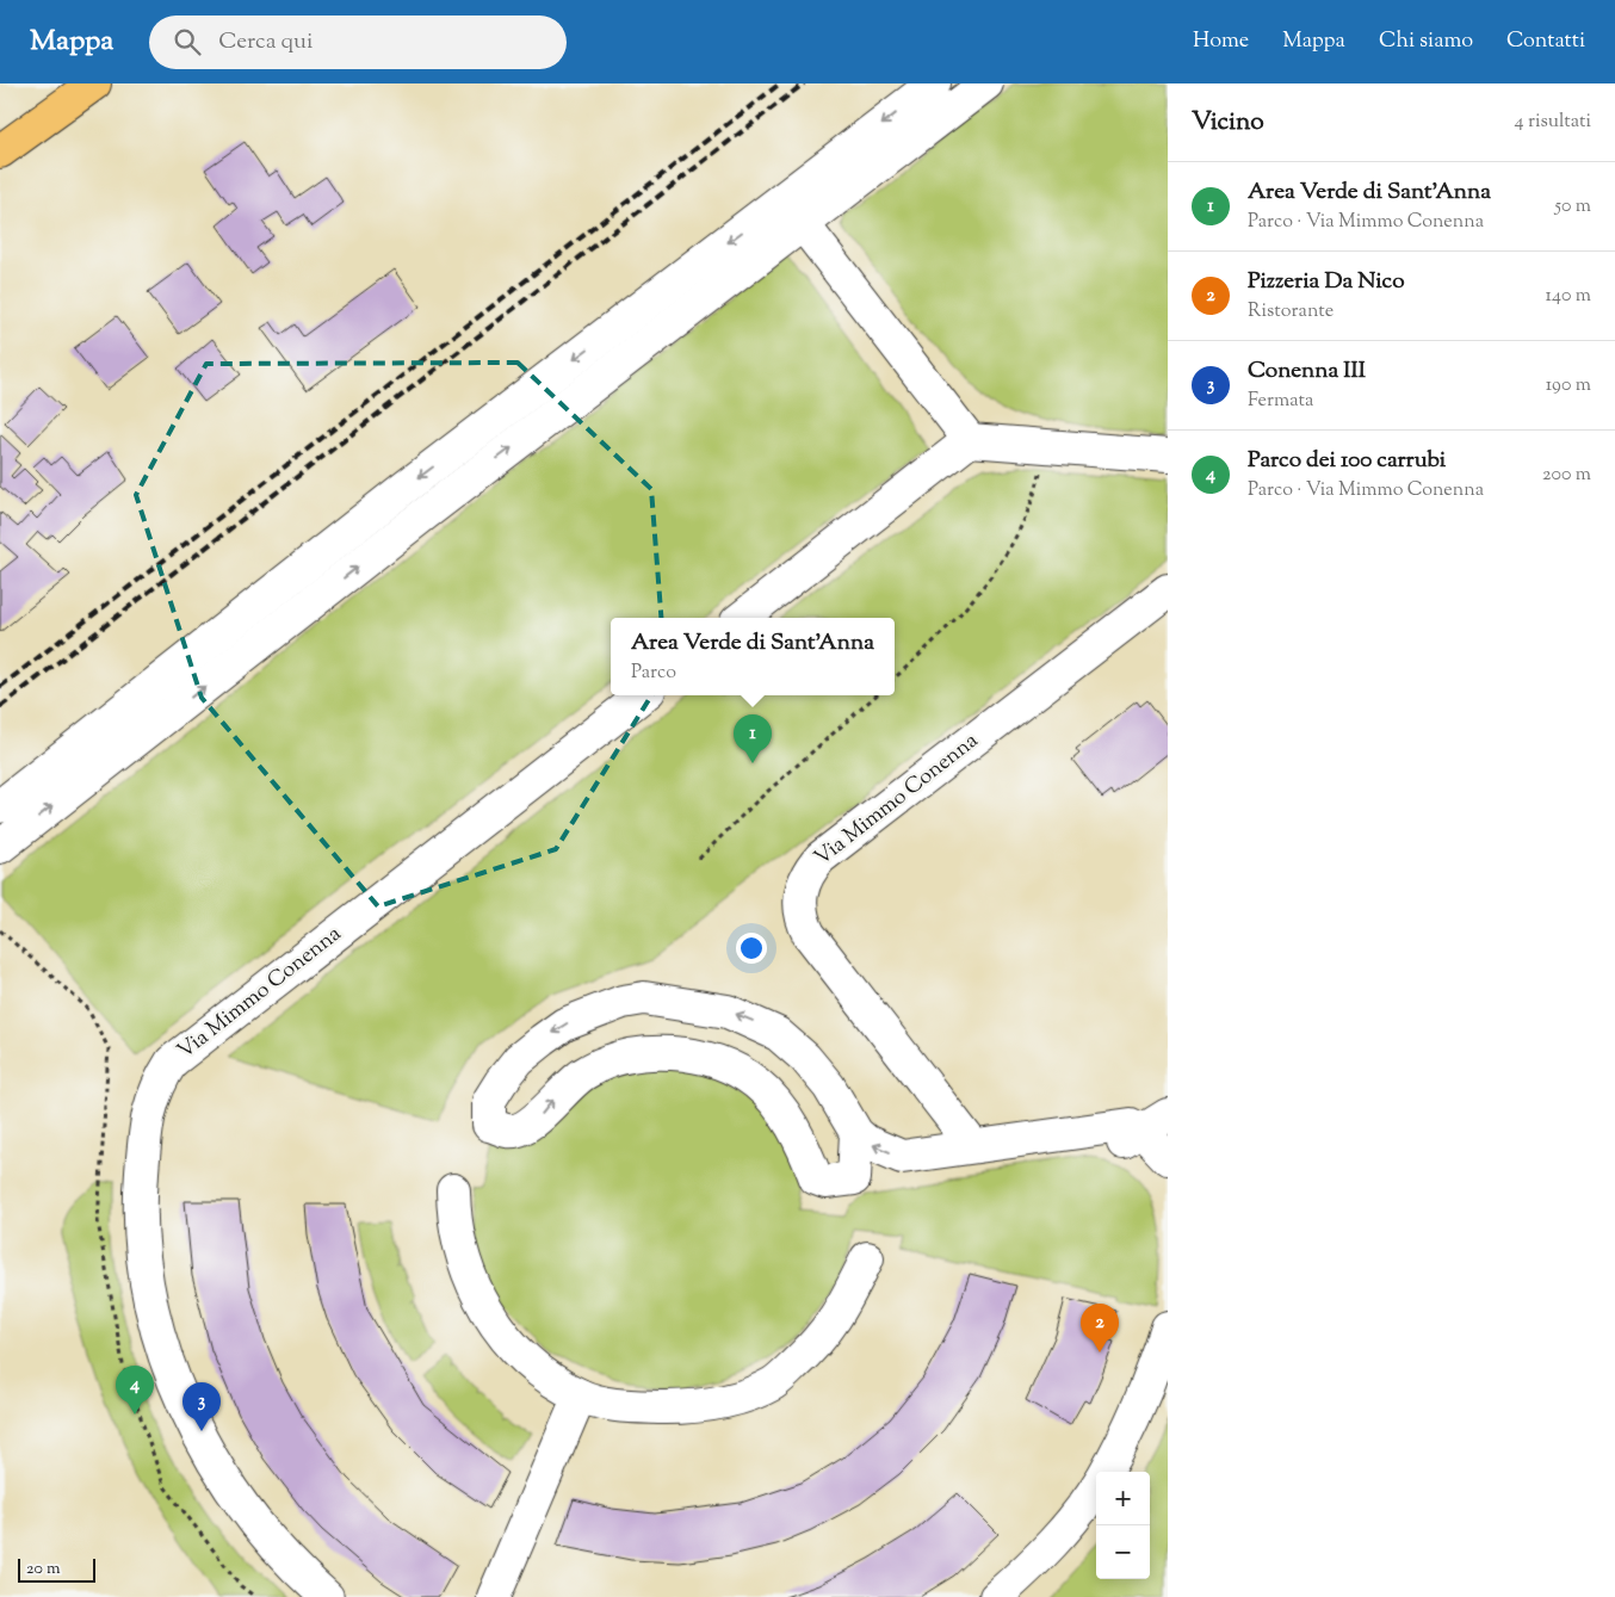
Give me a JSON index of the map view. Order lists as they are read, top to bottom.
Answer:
{
  "streets": {
    "street": ["Via Mimmo Conenna"]
  },
  "scale_bar": "20 m",
  "page": {
    "header": "Mappa",
    "search": "Cerca qui",
    "nav": [
      "Home",
      "Mappa",
      "Chi siamo",
      "Contatti"
    ],
    "heading": ["Vicino", "4 risultati"],
    "list": [
      {
        "mark": "1",
        "name": "Area Verde di Sant'Anna",
        "note": "Parco · Via Mimmo Conenna",
        "value": "50 m"
      },
      {
        "mark": "2",
        "name": "Pizzeria Da Nico",
        "note": "Ristorante",
        "value": "140 m"
      },
      {
        "mark": "3",
        "name": "Conenna III",
        "note": "Fermata",
        "value": "190 m"
      },
      {
        "mark": "4",
        "name": "Parco dei 100 carrubi",
        "note": "Parco · Via Mimmo Conenna",
        "value": "200 m"
      }
    ],
    "popup": ["Area Verde di Sant'Anna", "Parco"],
    "pins": [
      "1",
      "2",
      "4",
      "3"
    ],
    "map_buttons": ["+", "−"],
    "scale": "20 m"
  }
}
